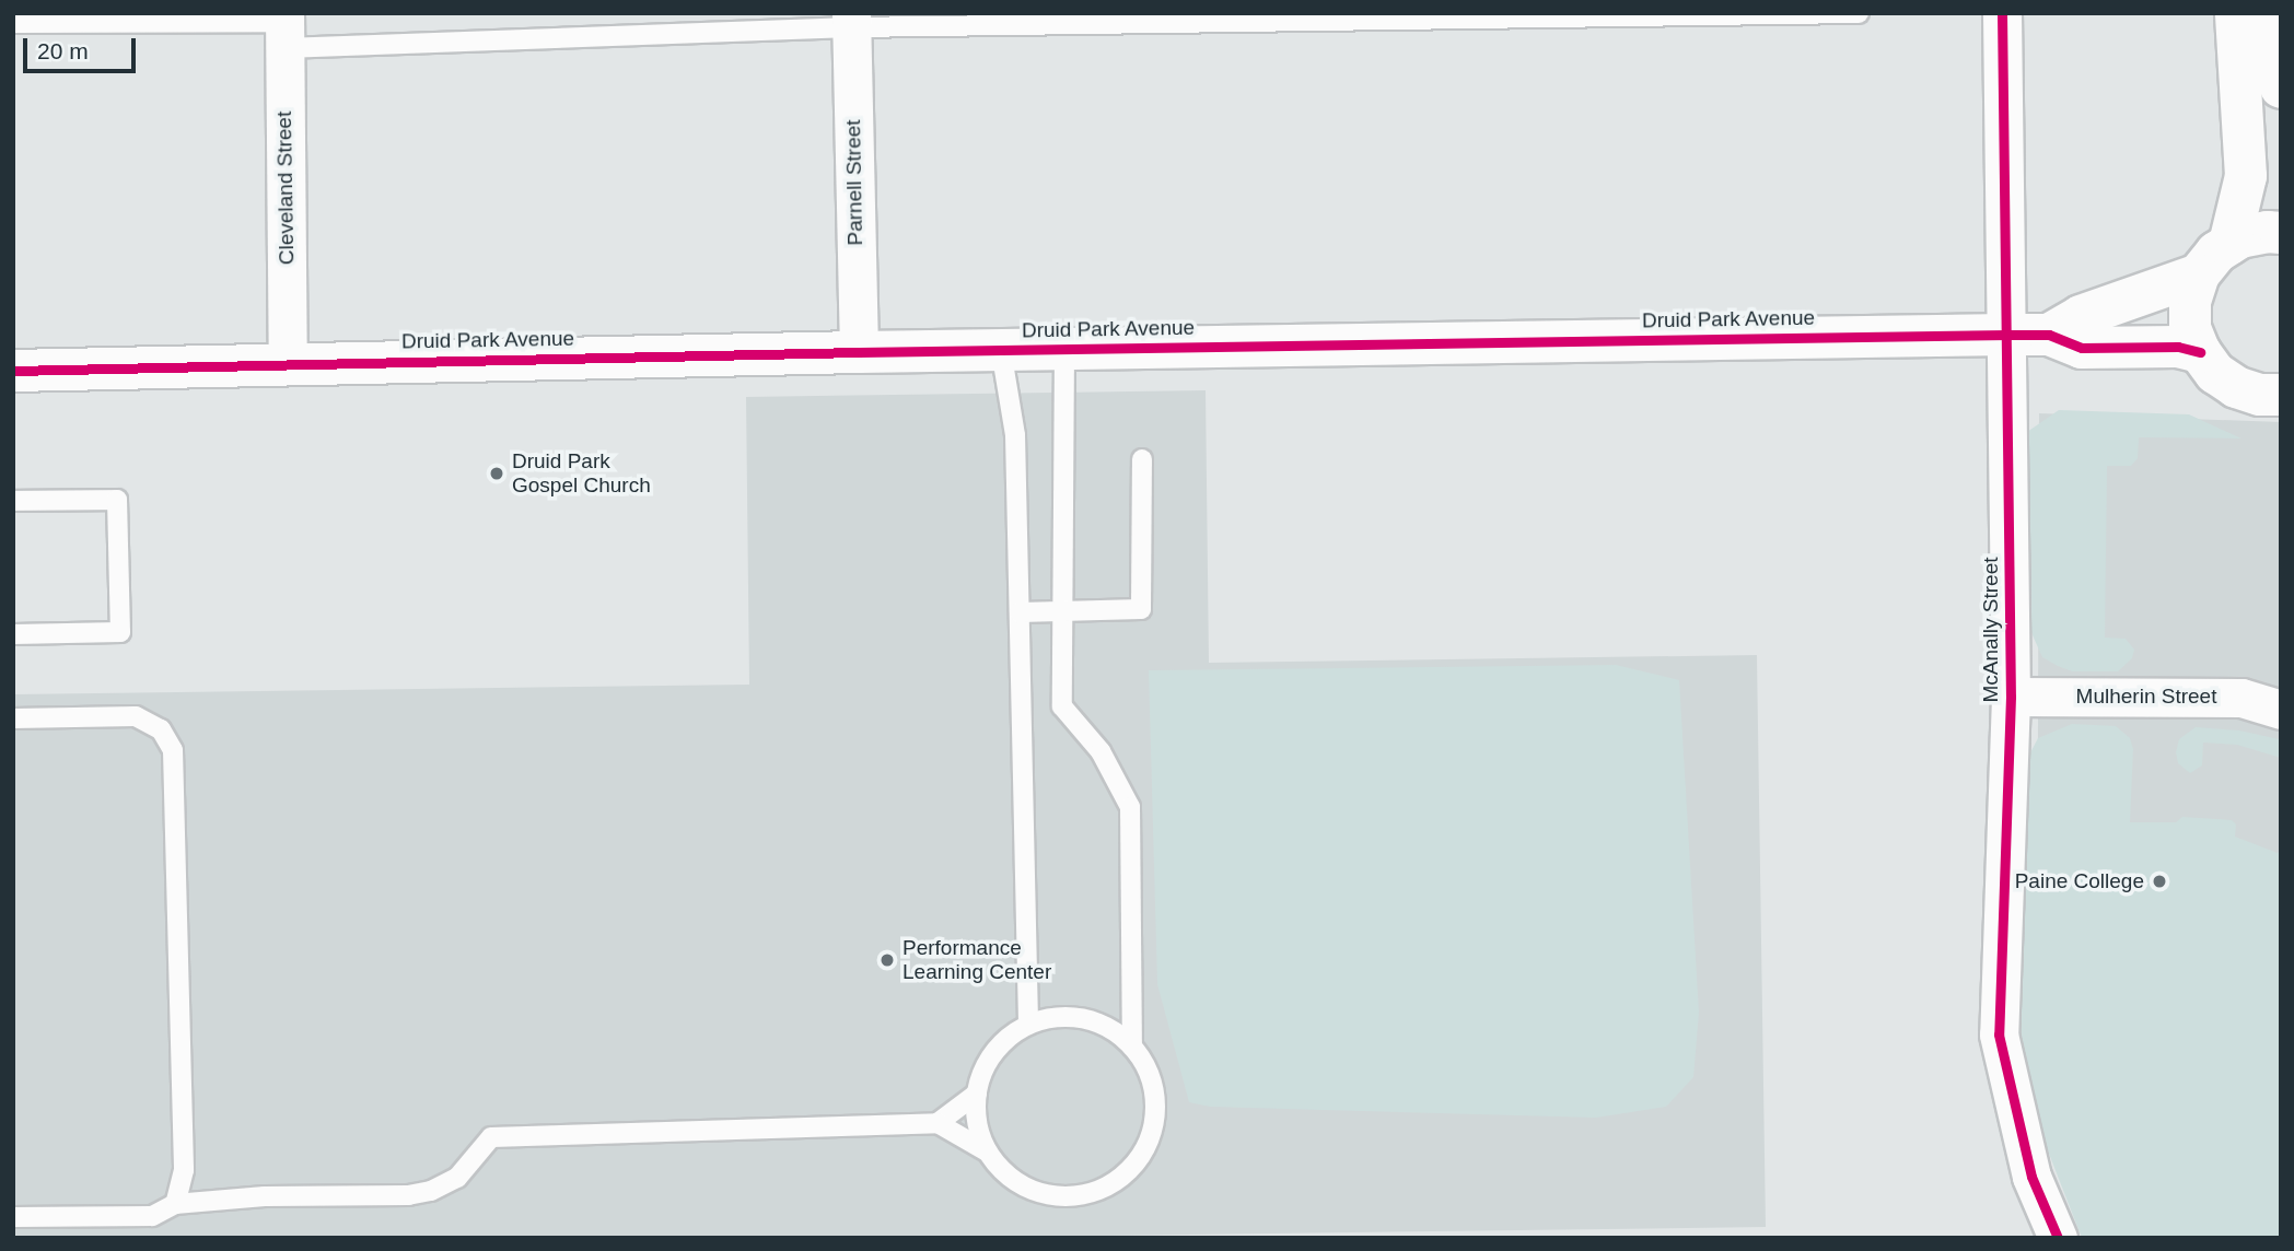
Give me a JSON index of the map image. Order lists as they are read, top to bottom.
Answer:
{
  "streets": {
    "street": [
      "Parnell Street",
      "Cleveland Street",
      "Druid Park Avenue",
      "McAnally Street",
      "Mulherin Street"
    ]
  },
  "crossings": [
    ["Parnell Street", "Druid Park Avenue"],
    ["Cleveland Street", "Druid Park Avenue"],
    ["Druid Park Avenue", "McAnally Street"],
    ["McAnally Street", "Mulherin Street"]
  ],
  "places": ["Druid Park Gospel Church", "Paine College", "Performance Learning Center"],
  "scale_bar": "20 m"
}
